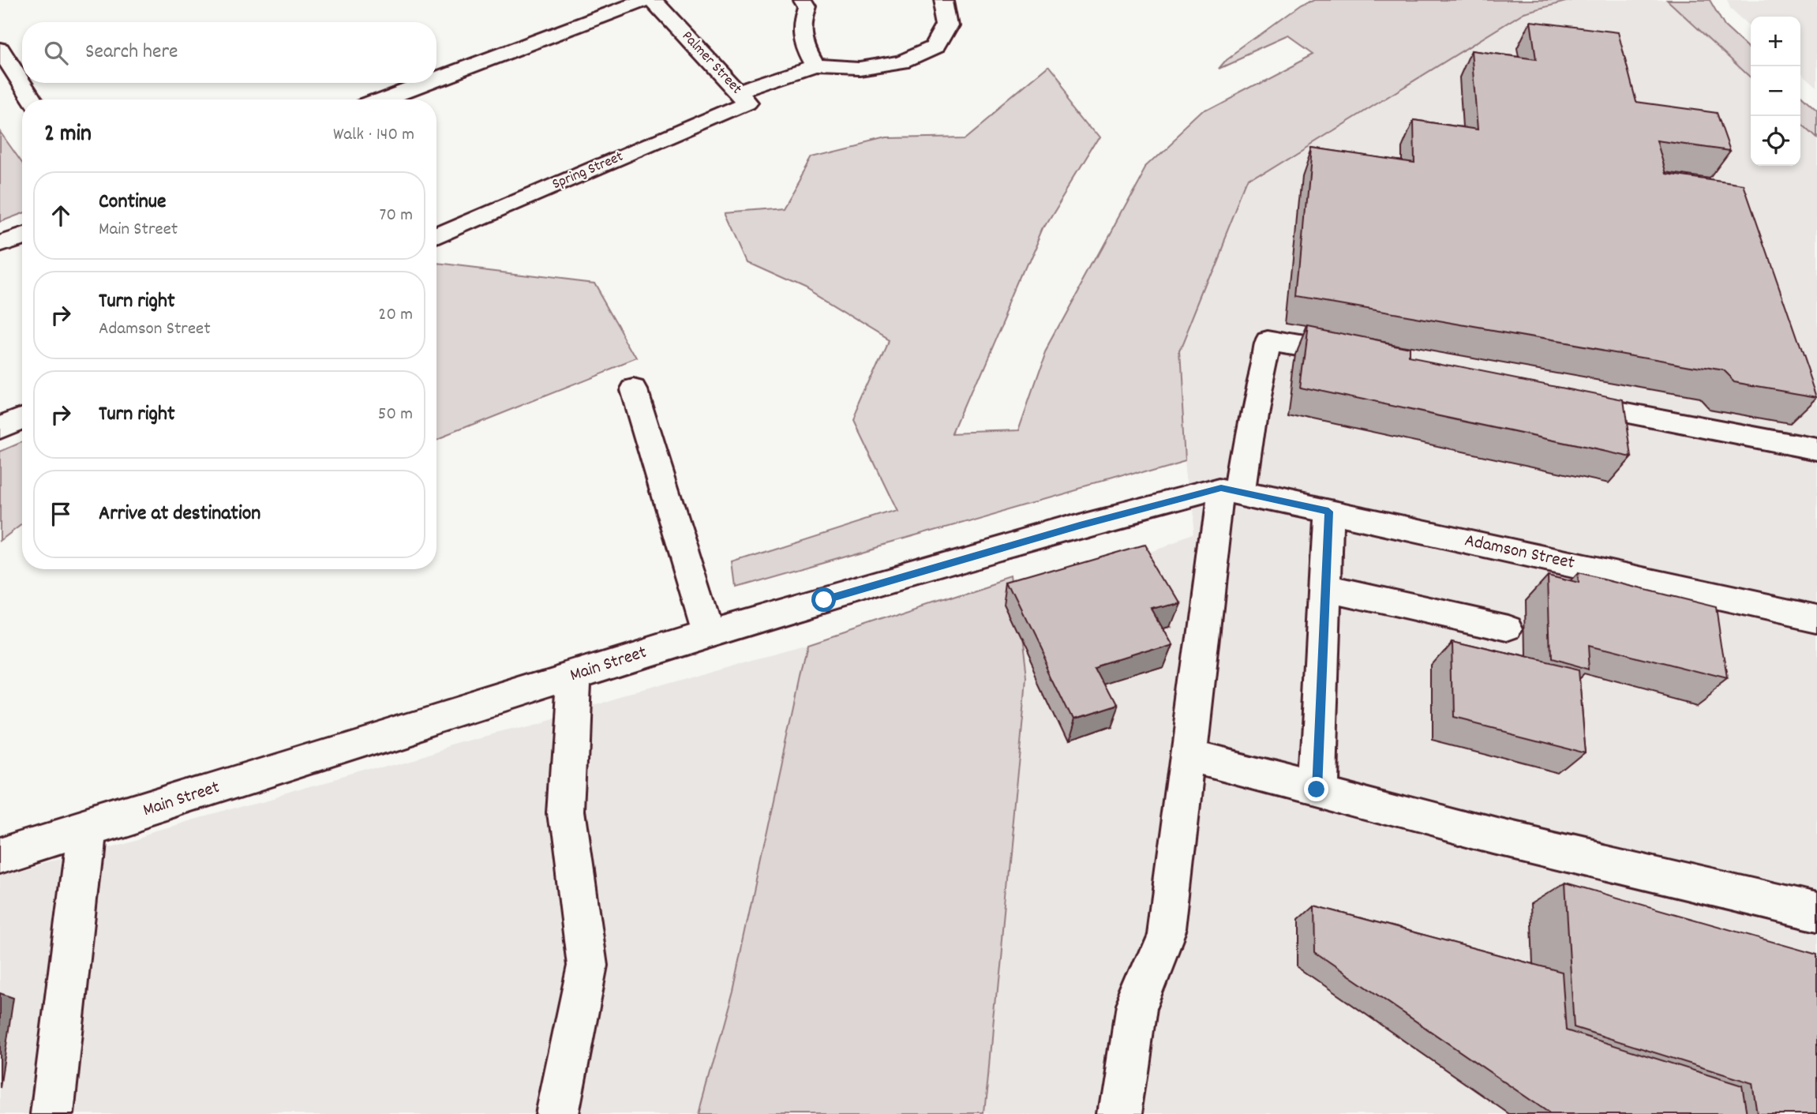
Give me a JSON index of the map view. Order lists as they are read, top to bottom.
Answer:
{
  "streets": {
    "street": [
      "Palmer Street",
      "Spring Street",
      "Adamson Street",
      "Main Street"
    ]
  },
  "crossings": [
    ["Palmer Street", "Spring Street"],
    ["Adamson Street", "Main Street"]
  ],
  "page": {
    "map_buttons": ["+", "−"],
    "search": "Search here",
    "heading": ["2 min", "Walk · 140 m"],
    "list": [
      ["Continue", "Main Street", "70 m"],
      ["Turn right", "Adamson Street", "20 m"],
      ["Turn right", "50 m"],
      "Arrive at destination"
    ]
  }
}
